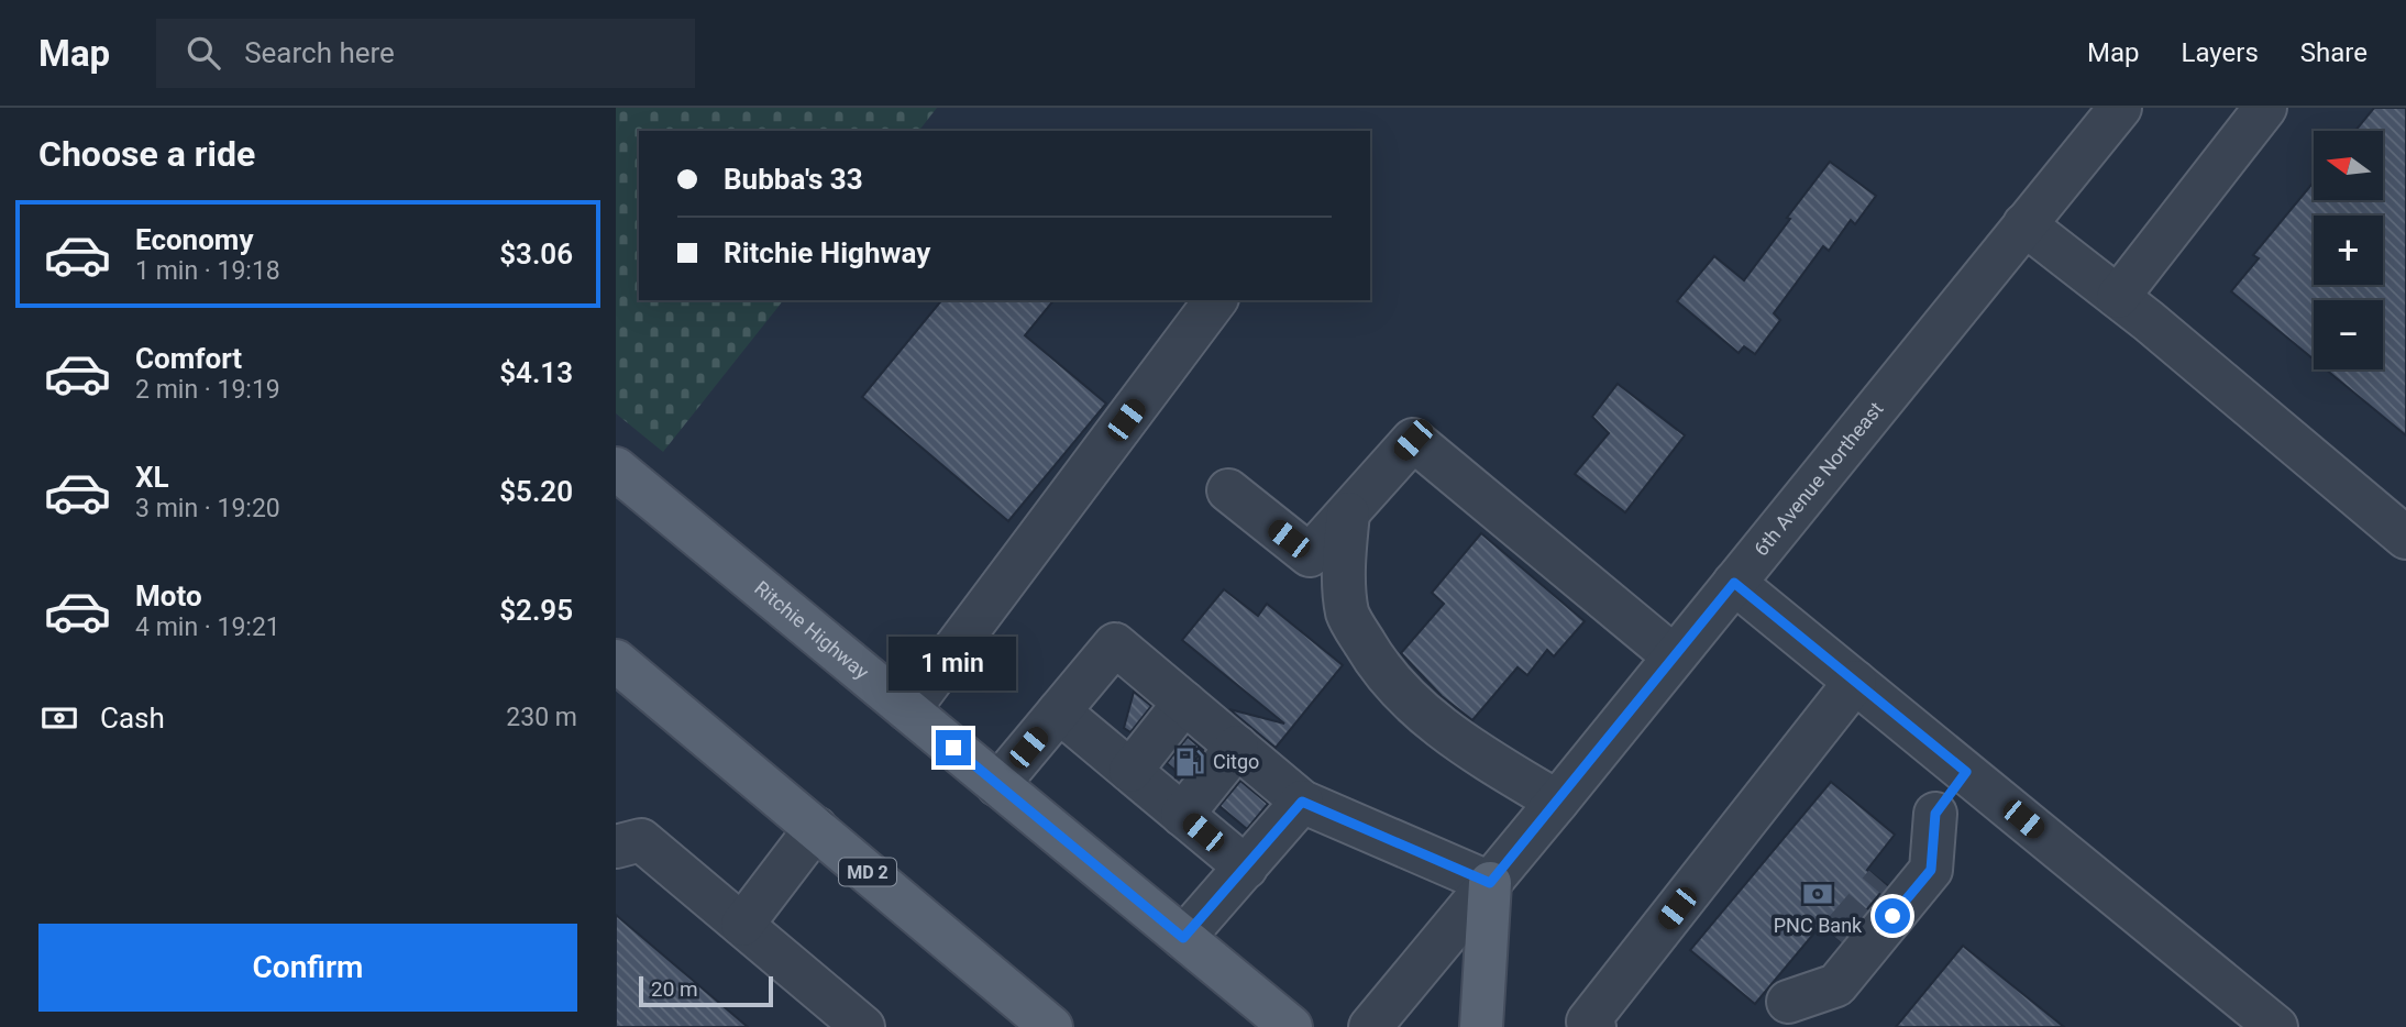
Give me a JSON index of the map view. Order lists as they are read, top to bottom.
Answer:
{
  "streets": {
    "main road": ["Ritchie Highway", "MD 2"],
    "street": ["6th Avenue Northeast"]
  },
  "places": {
    "fuel station": ["Citgo"],
    "bank": ["PNC Bank"]
  },
  "scale_bar": "20 m",
  "north": "left",
  "page": {
    "header": "Map",
    "search": "Search here",
    "nav": ["Map", "Layers", "Share"],
    "heading": "Choose a ride",
    "map_buttons": ["+", "−"],
    "banner": ["Bubba's 33", "Ritchie Highway"],
    "list": [
      {
        "name": "Economy",
        "note": "1 min · 19:18",
        "value": "$3.06"
      },
      {
        "name": "Comfort",
        "note": "2 min · 19:19",
        "value": "$4.13"
      },
      {
        "name": "XL",
        "note": "3 min · 19:20",
        "value": "$5.20"
      },
      {
        "name": "Moto",
        "note": "4 min · 19:21",
        "value": "$2.95"
      }
    ],
    "bubble": "1 min",
    "pay": ["Cash", "230 m"],
    "buttons": "Confirm",
    "scale": "20 m"
  }
}
